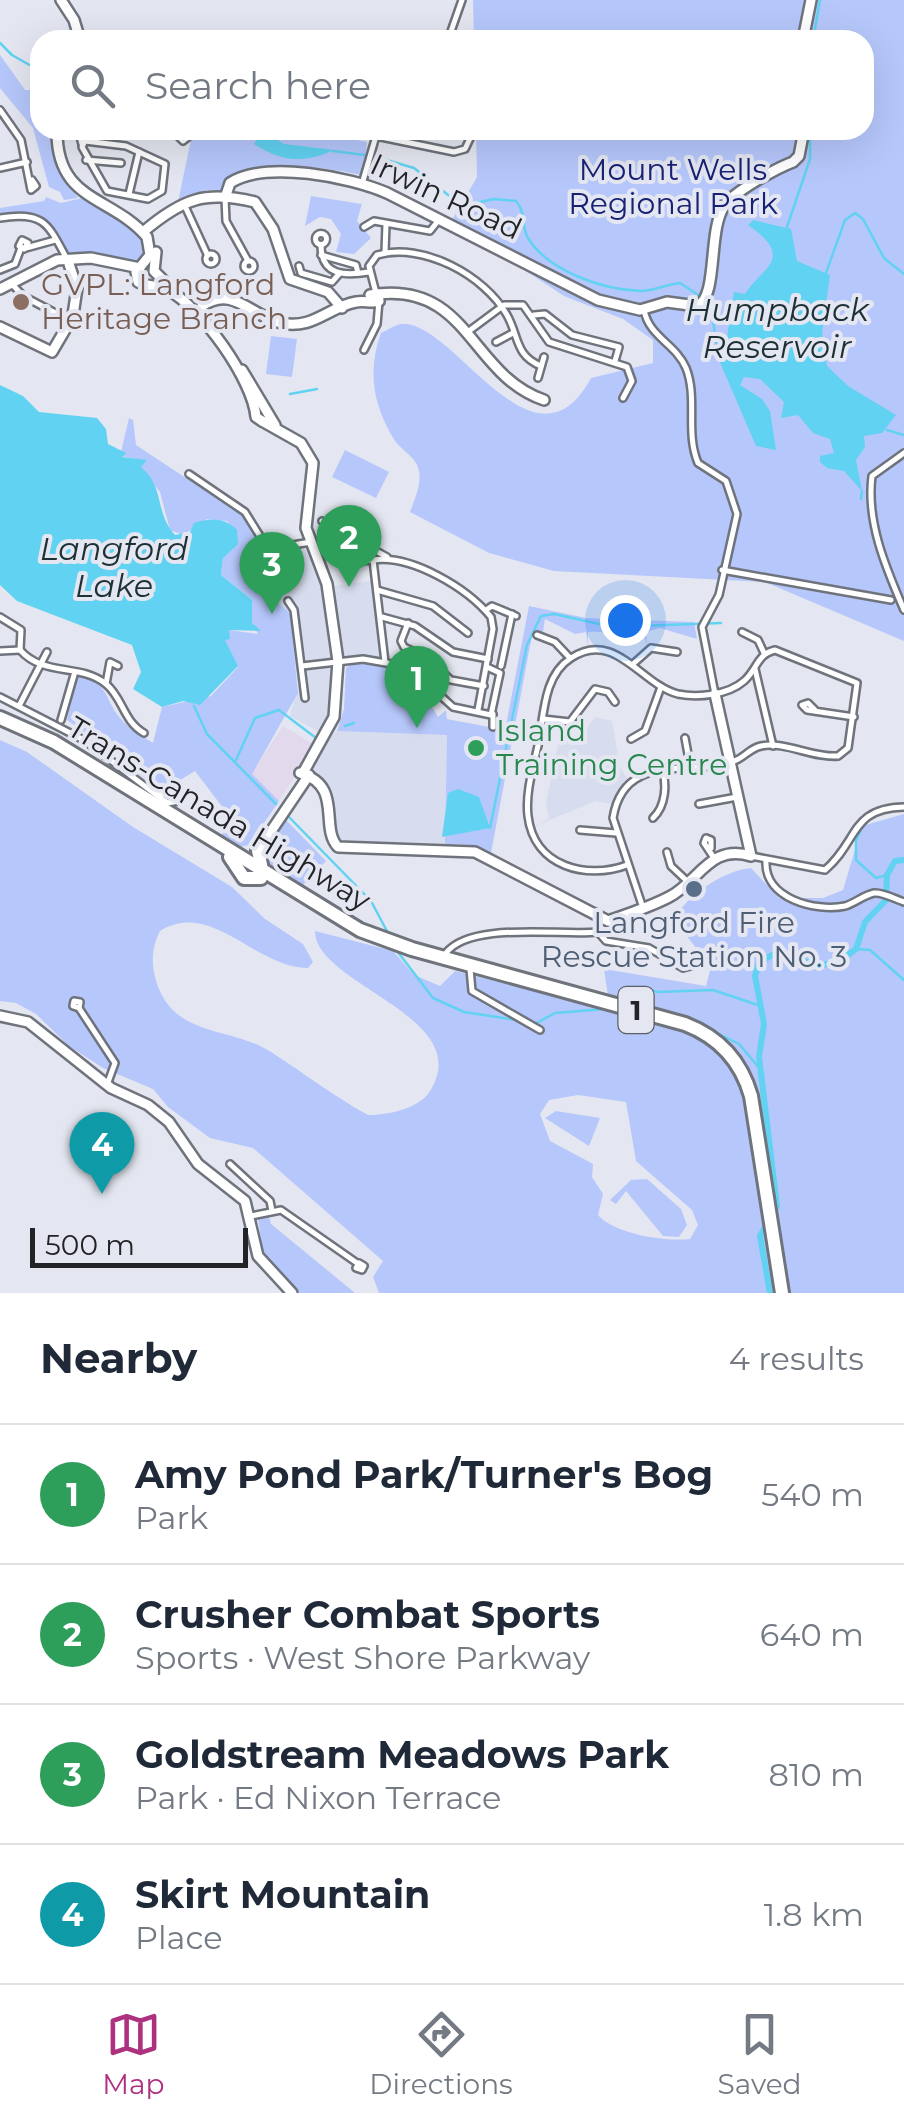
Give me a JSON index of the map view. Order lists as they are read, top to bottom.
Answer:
{
  "streets": {
    "highway": ["Trans-Canada Highway", "1"],
    "street": ["Irwin Road"]
  },
  "water": ["Humpback Reservoir", "Langford Lake"],
  "parks": ["Mount Wells Regional Park"],
  "places": ["GVPL: Langford Heritage Branch", "Island Training Centre", "Langford Fire Rescue Station No. 3"],
  "scale_bar": "500 m",
  "page": {
    "search": "Search here",
    "pins": [
      "2",
      "3",
      "1",
      "4"
    ],
    "scale": "500 m",
    "heading": ["Nearby", "4 results"],
    "list": [
      {
        "mark": "1",
        "name": "Amy Pond Park/Turner's Bog",
        "note": "Park",
        "value": "540 m"
      },
      {
        "mark": "2",
        "name": "Crusher Combat Sports",
        "note": "Sports · West Shore Parkway",
        "value": "640 m"
      },
      {
        "mark": "3",
        "name": "Goldstream Meadows Park",
        "note": "Park · Ed Nixon Terrace",
        "value": "810 m"
      },
      {
        "mark": "4",
        "name": "Skirt Mountain",
        "note": "Place",
        "value": "1.8 km"
      }
    ],
    "nav": ["Map", "Directions", "Saved"]
  }
}
